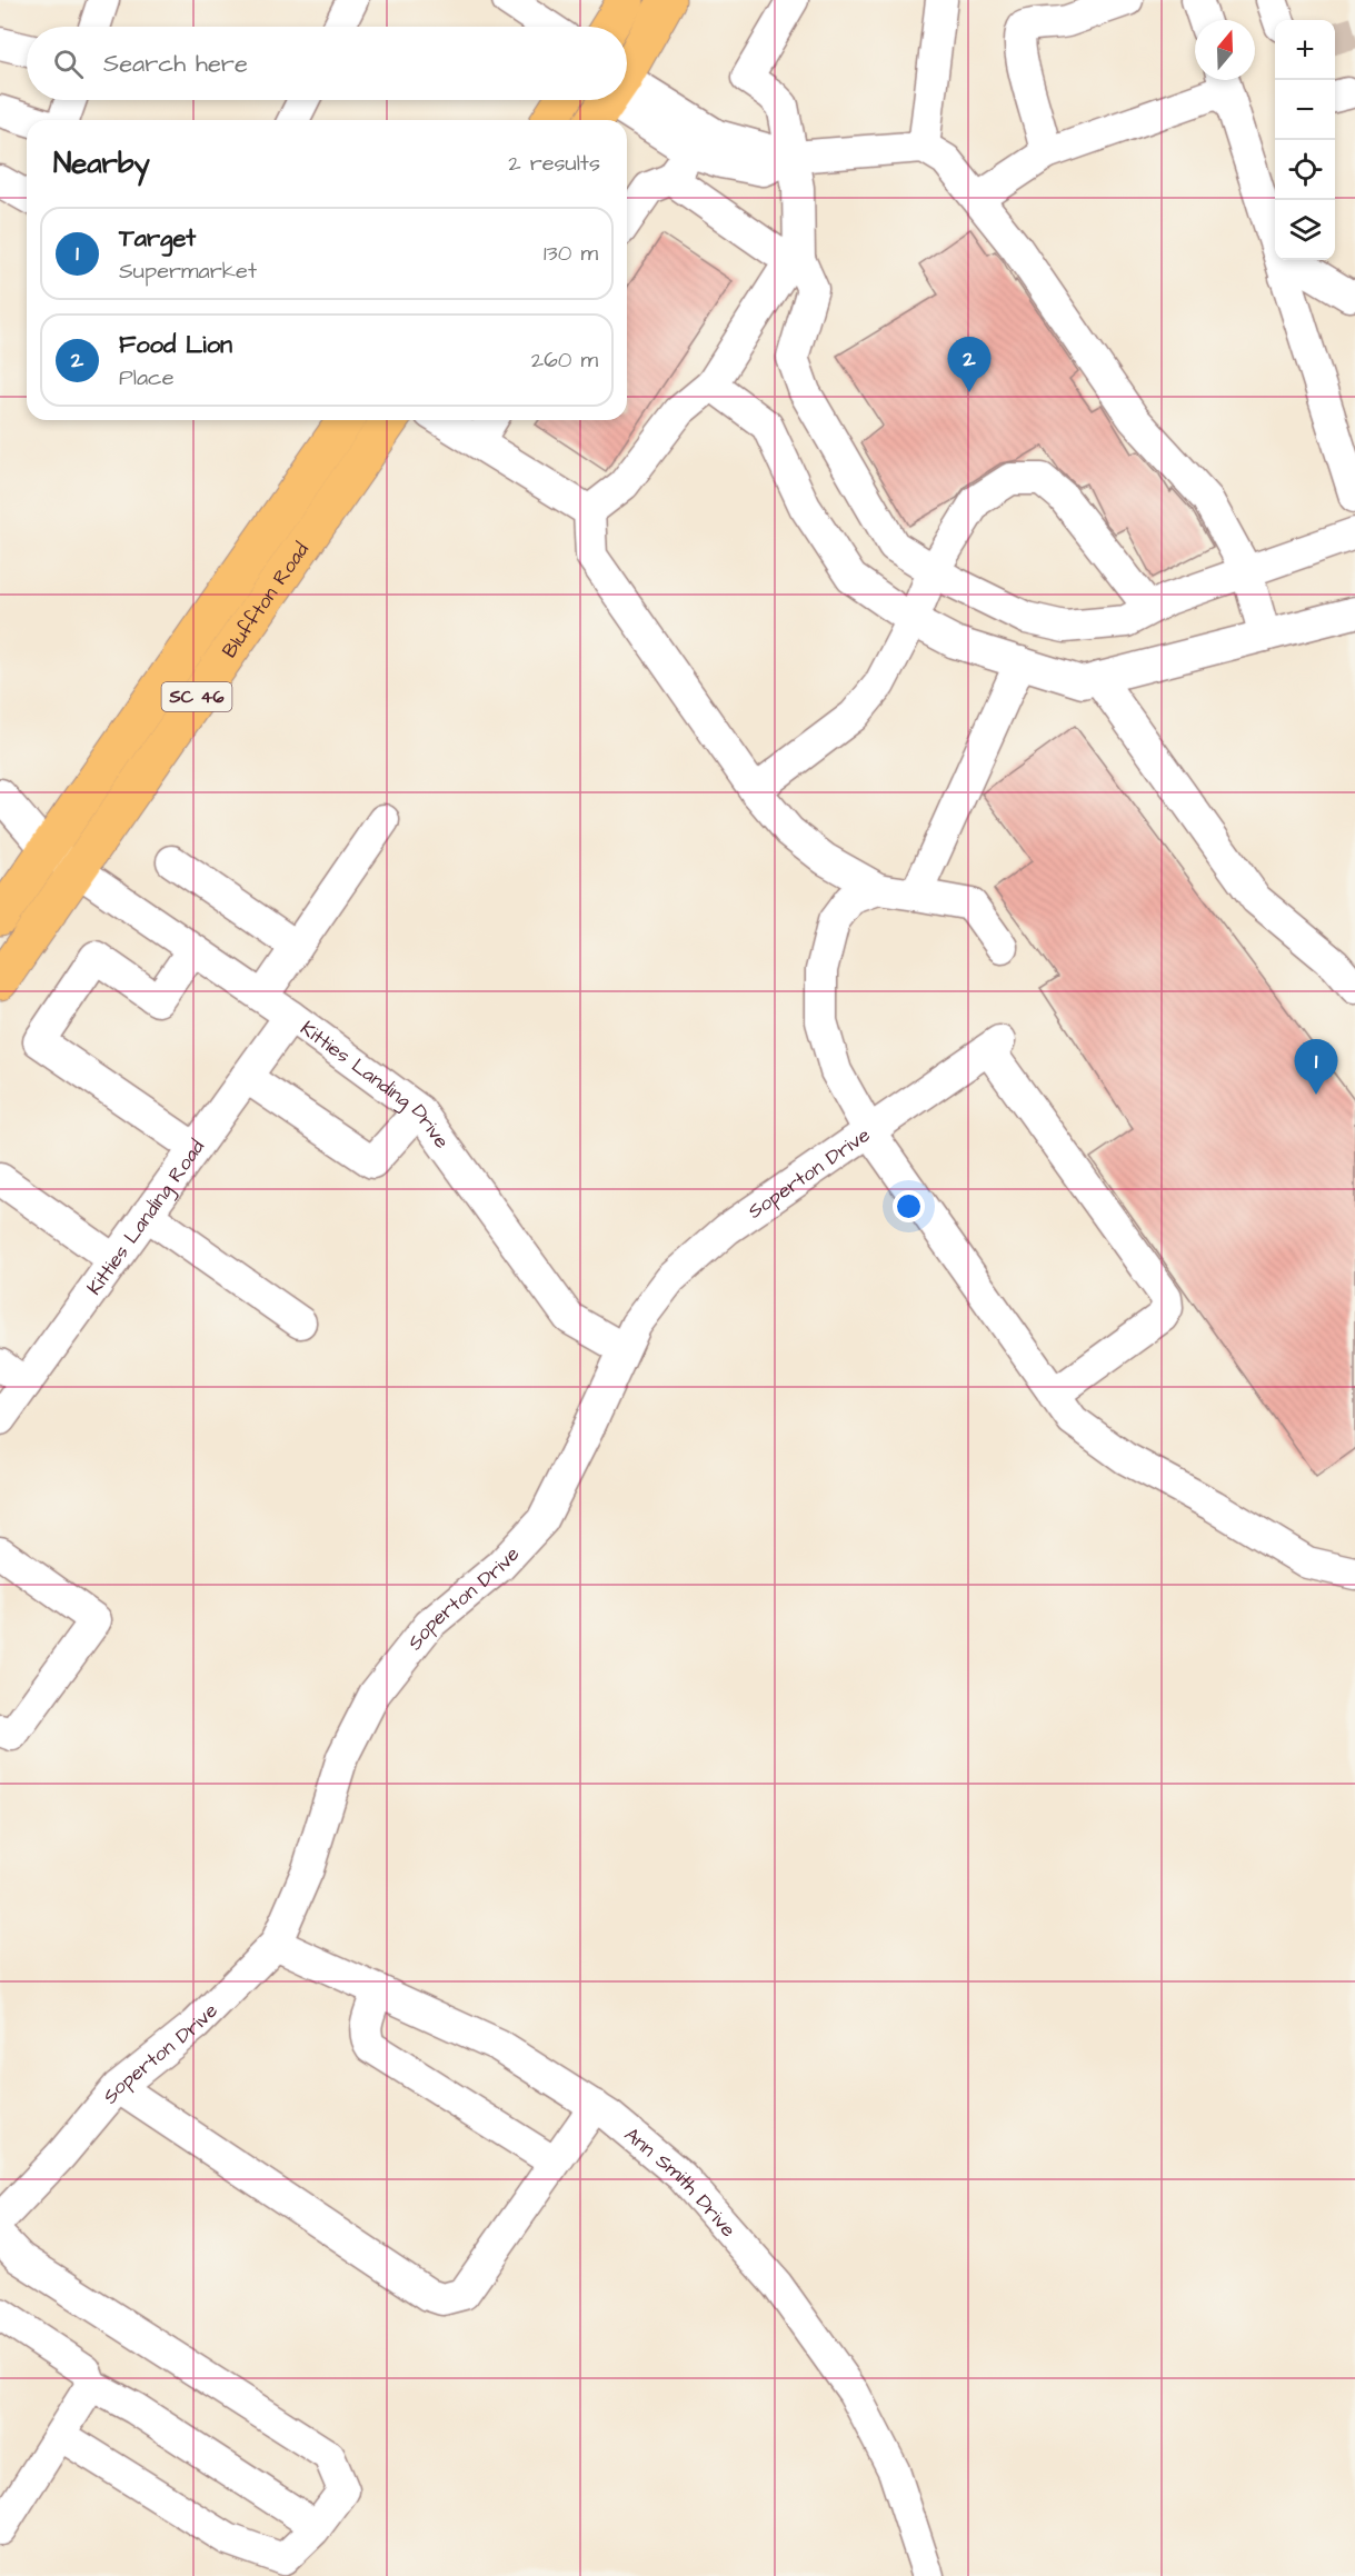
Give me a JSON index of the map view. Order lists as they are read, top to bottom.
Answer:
{
  "streets": {
    "main road": ["Bluffton Road", "SC 46"],
    "street": [
      "Kitties Landing Drive",
      "Soperton Drive",
      "Kitties Landing Road",
      "Ann Smith Drive"
    ]
  },
  "crossings": [
    ["Bluffton Road", "Kitties Landing Drive"],
    ["Kitties Landing Drive", "Soperton Drive"],
    ["Kitties Landing Drive", "Kitties Landing Road"],
    ["Soperton Drive", "Ann Smith Drive"]
  ],
  "north": "top",
  "page": {
    "map_buttons": ["+", "−"],
    "search": "Search here",
    "heading": ["Nearby", "2 results"],
    "list": [
      {
        "mark": "1",
        "name": "Target",
        "note": "Supermarket",
        "value": "130 m"
      },
      {
        "mark": "2",
        "name": "Food Lion",
        "note": "Place",
        "value": "260 m"
      }
    ],
    "pins": ["2", "1"]
  }
}
